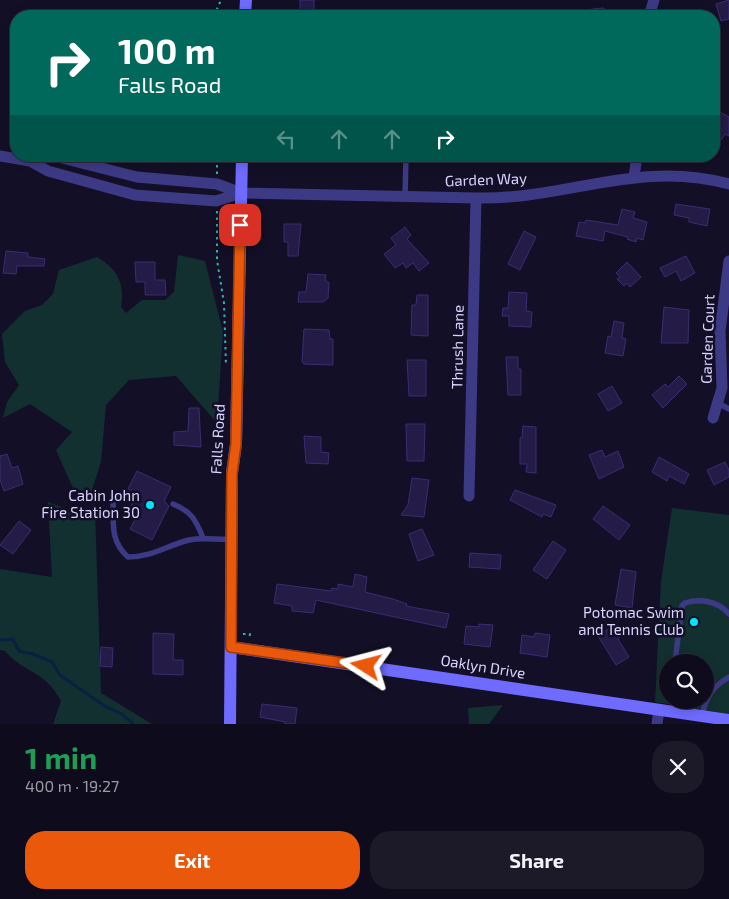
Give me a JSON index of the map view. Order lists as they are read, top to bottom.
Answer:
{
  "streets": {
    "main road": ["Falls Road", "Oaklyn Drive"],
    "street": ["Garden Way", "Garden Court", "Thrush Lane"]
  },
  "crossings": [
    ["Garden Way", "Thrush Lane"],
    ["Garden Way", "Falls Road"],
    ["Falls Road", "Oaklyn Drive"]
  ],
  "places": ["Cabin John Fire Station 30", "Potomac Swim and Tennis Club"],
  "page": {
    "turn": ["100 m", "Falls Road"],
    "heading": ["1 min", "400 m · 19:27"],
    "buttons": ["Exit", "Share"]
  }
}
